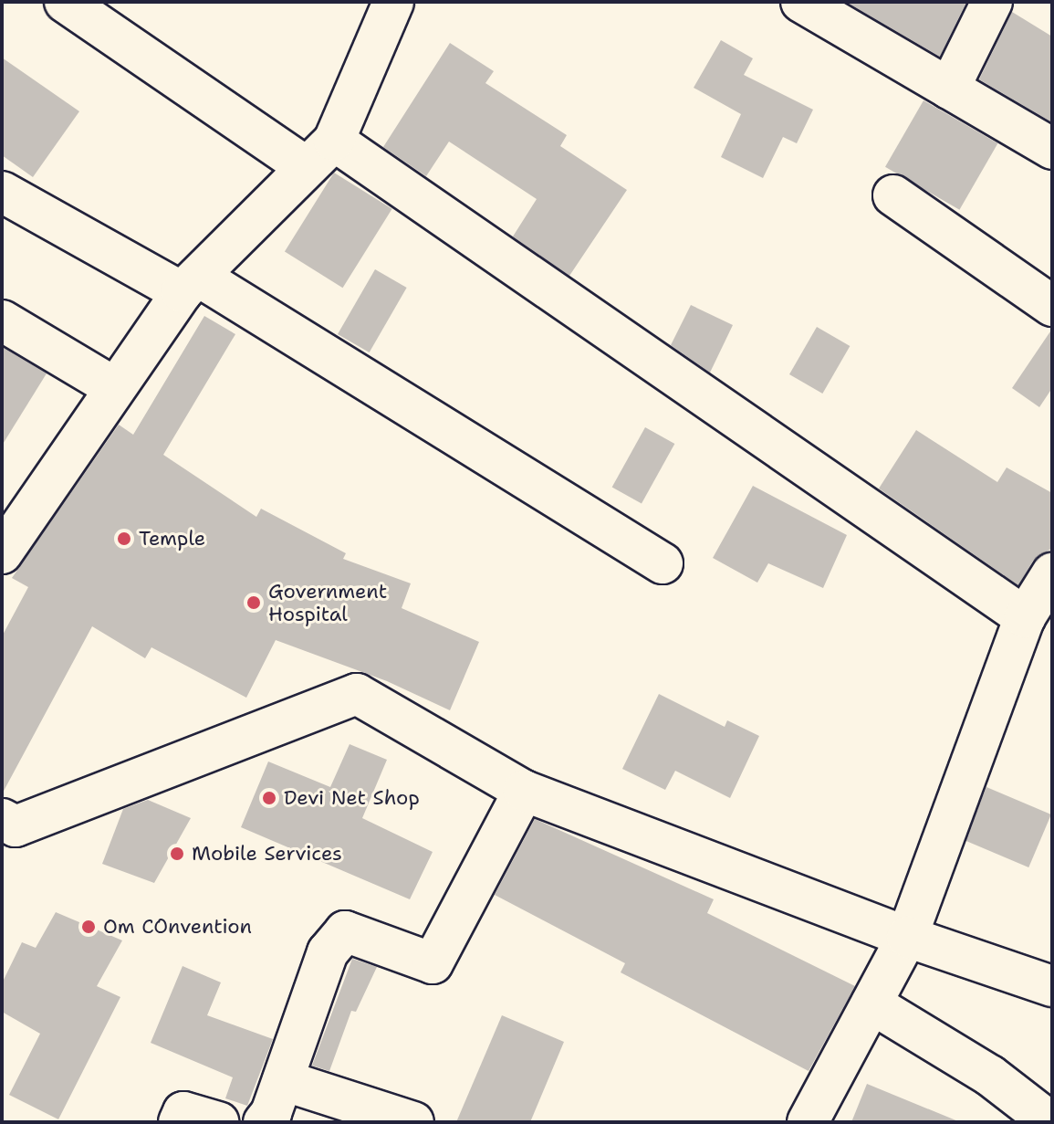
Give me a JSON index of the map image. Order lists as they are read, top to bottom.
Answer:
{
  "places": [
    "Temple",
    "Government Hospital",
    "Devi Net Shop",
    "Mobile Services",
    "Om COnvention"
  ]
}
